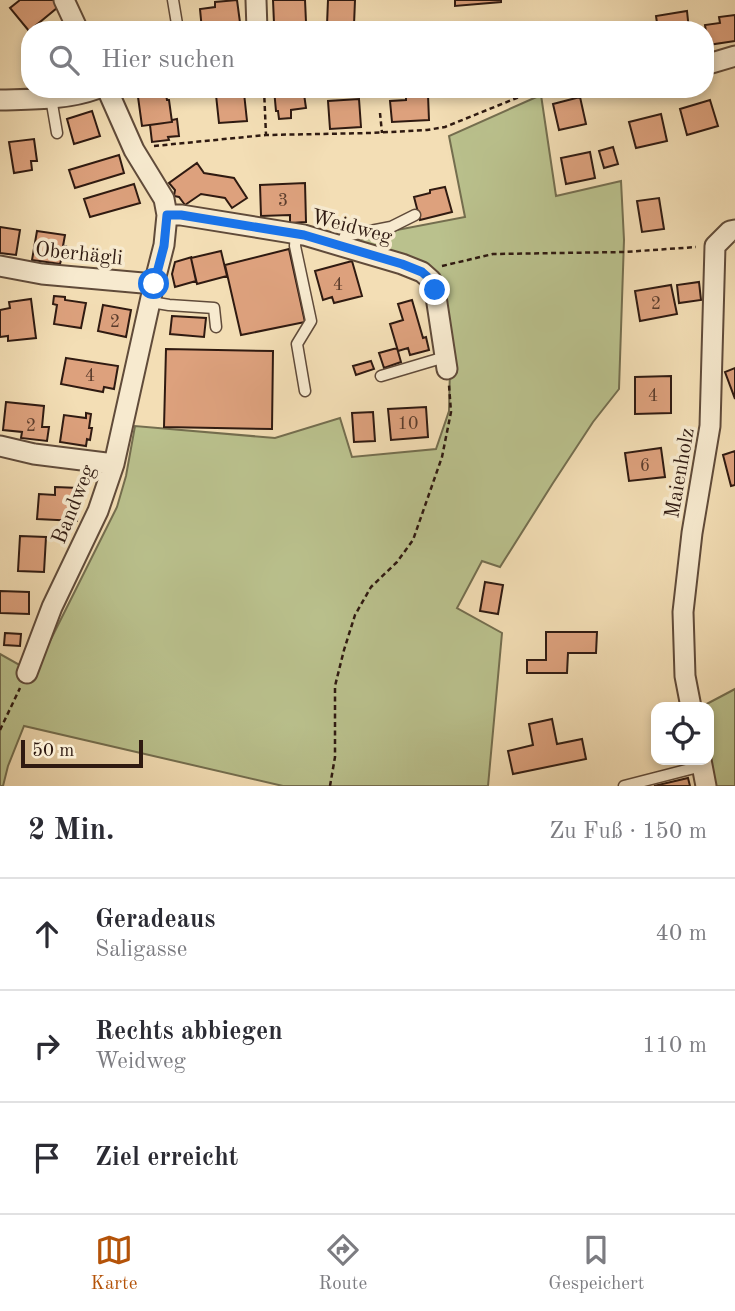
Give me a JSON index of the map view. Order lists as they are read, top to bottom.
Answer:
{
  "streets": {
    "street": [
      "Weidweg",
      "Oberhägli",
      "Maienholz",
      "Bandweg"
    ]
  },
  "crossings": [
    ["Weidweg", "Bandweg"],
    ["Oberhägli", "Bandweg"]
  ],
  "house_numbers": [
    "3",
    "4",
    "2",
    "2",
    "4",
    "4",
    "10",
    "2",
    "6"
  ],
  "scale_bar": "50 m",
  "page": {
    "search": "Hier suchen",
    "scale": "50 m",
    "heading": ["2 Min.", "Zu Fuß · 150 m"],
    "list": [
      ["Geradeaus", "Saligasse", "40 m"],
      ["Rechts abbiegen", "Weidweg", "110 m"],
      "Ziel erreicht"
    ],
    "nav": ["Karte", "Route", "Gespeichert"]
  }
}
